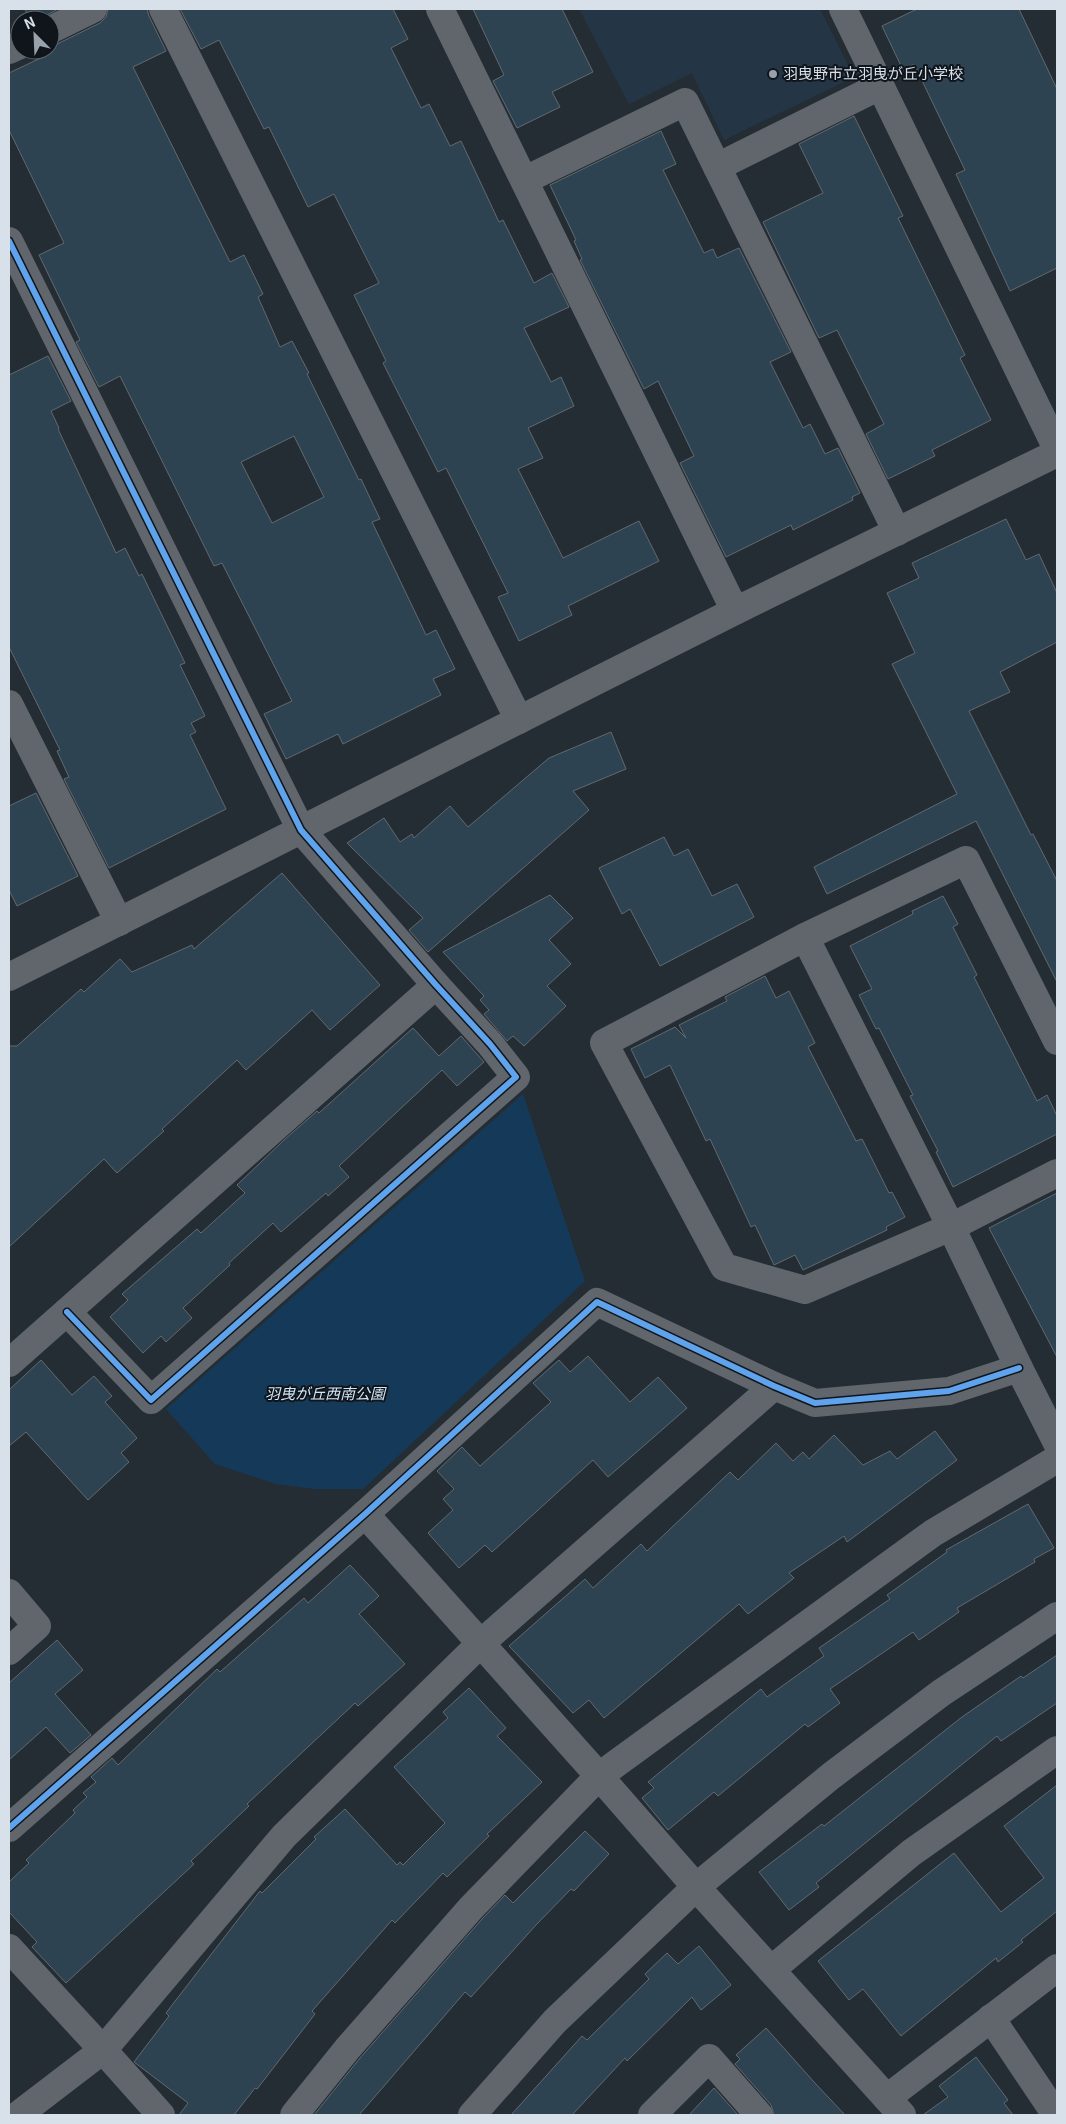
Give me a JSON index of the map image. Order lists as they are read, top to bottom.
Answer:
{
  "parks": ["羽曳が丘西南公園"],
  "places": ["羽曳野市立羽曳が丘小学校"],
  "north": "top left"
}
